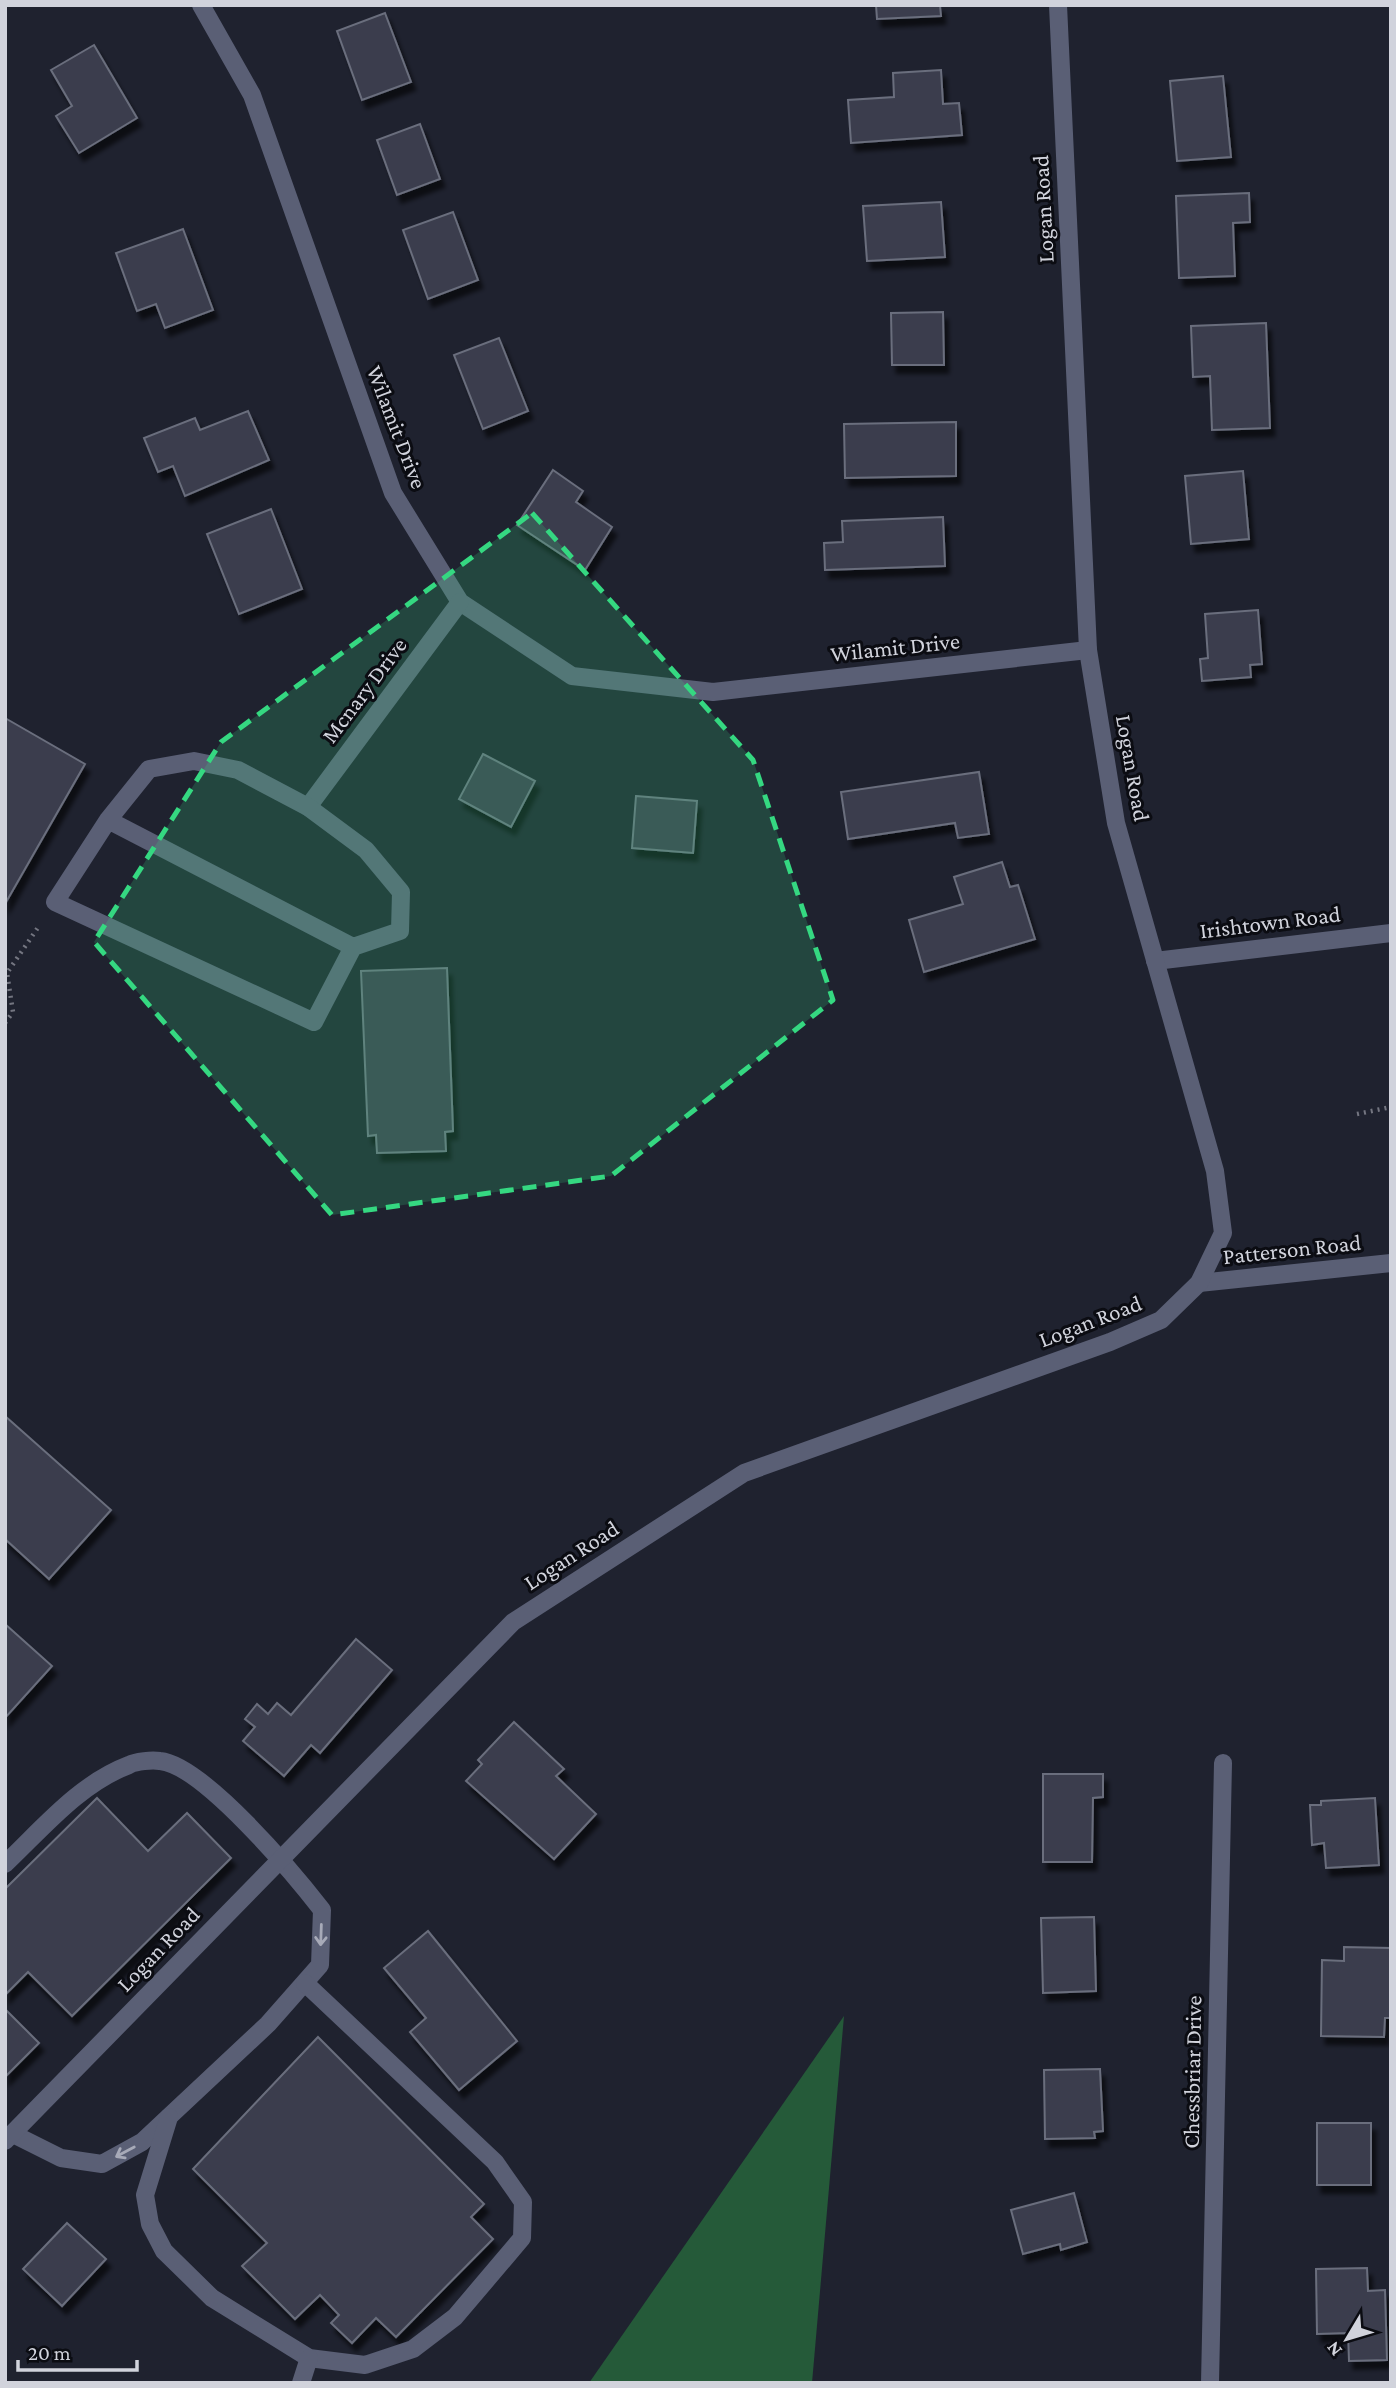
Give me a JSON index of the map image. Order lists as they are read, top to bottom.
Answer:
{
  "streets": {
    "street": [
      "Logan Road",
      "Wilamit Drive",
      "Mcnary Drive",
      "Irishtown Road",
      "Patterson Road",
      "Chessbriar Drive"
    ]
  },
  "crossings": [
    ["Logan Road", "Wilamit Drive"],
    ["Logan Road", "Irishtown Road"],
    ["Logan Road", "Patterson Road"],
    ["Wilamit Drive", "Mcnary Drive"]
  ],
  "scale_bar": "20 m",
  "north": "bottom left"
}
